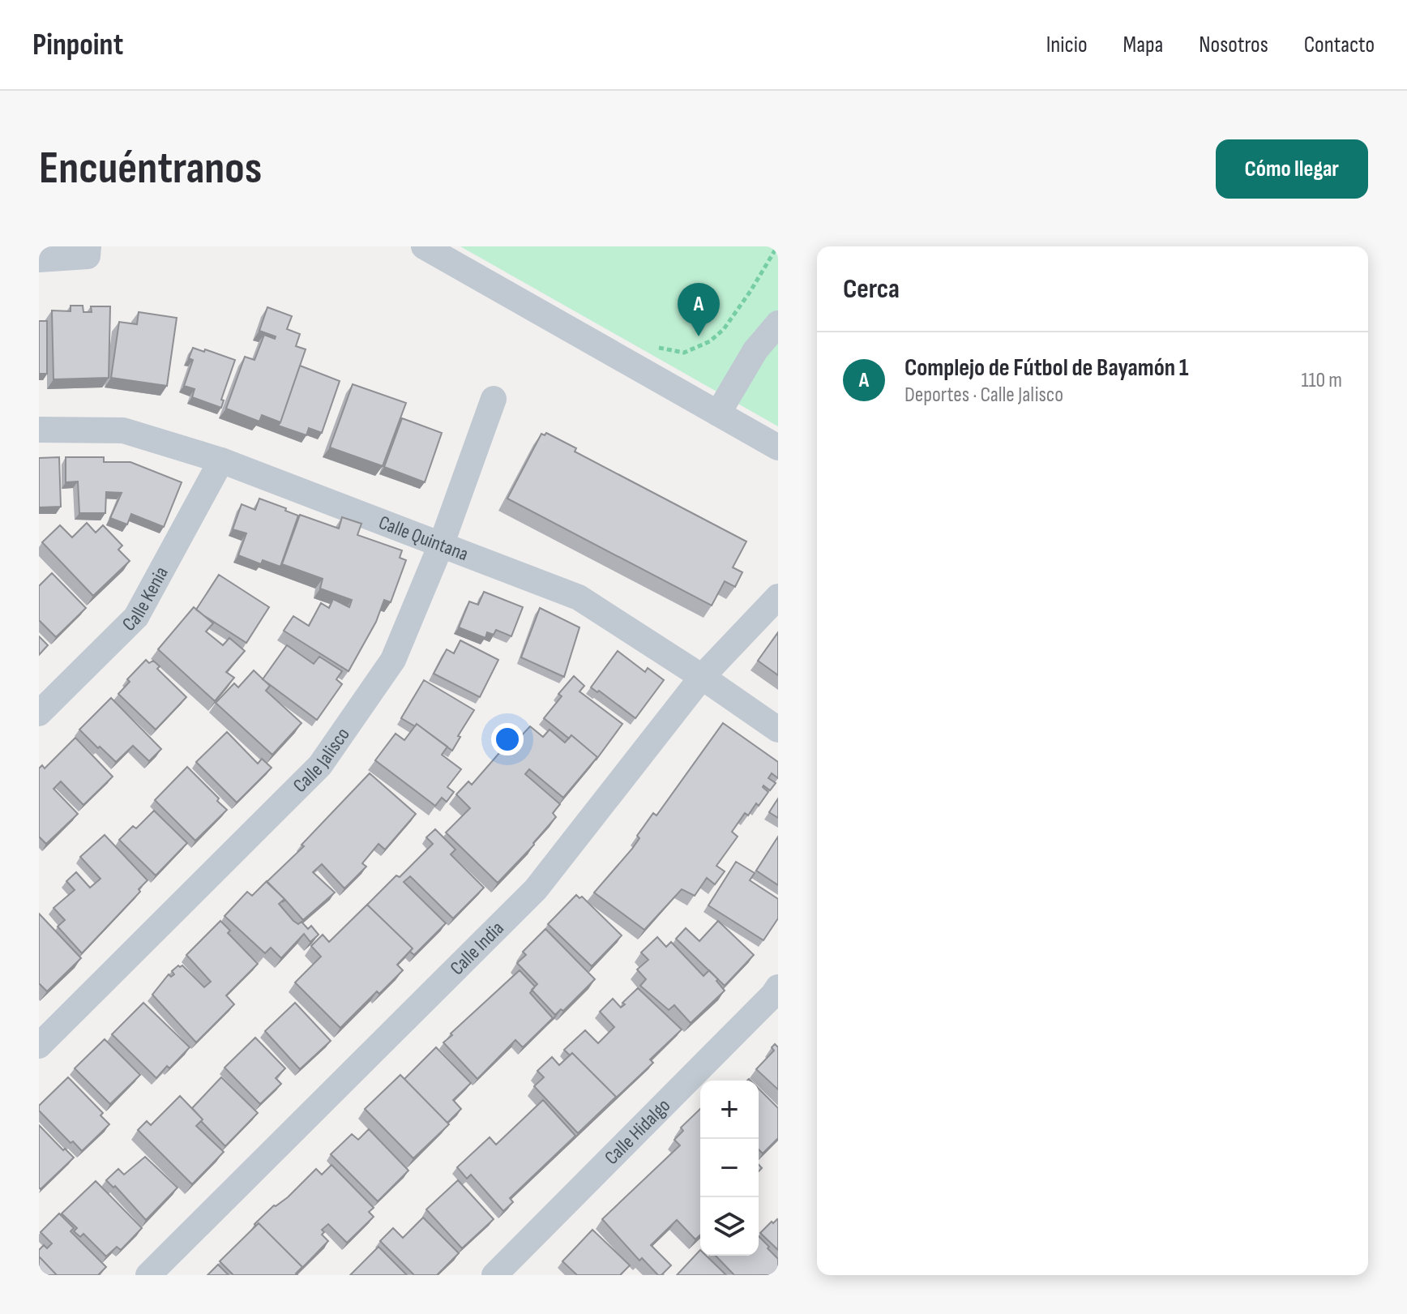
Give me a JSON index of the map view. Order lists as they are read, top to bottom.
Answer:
{
  "streets": {
    "street": [
      "Calle Quintana",
      "Calle Kenia",
      "Calle Jalisco",
      "Calle India",
      "Calle Hidalgo"
    ]
  },
  "crossings": [
    ["Calle Quintana", "Calle Kenia"],
    ["Calle Quintana", "Calle Jalisco"],
    ["Calle Quintana", "Calle India"]
  ],
  "page": {
    "header": "Pinpoint",
    "nav": [
      "Inicio",
      "Mapa",
      "Nosotros",
      "Contacto"
    ],
    "buttons": "Cómo llegar",
    "title": "Encuéntranos",
    "heading": "Cerca",
    "pins": "A",
    "list": [
      {
        "mark": "A",
        "name": "Complejo de Fútbol de Bayamón 1",
        "note": "Deportes · Calle Jalisco",
        "value": "110 m"
      }
    ],
    "map_buttons": ["+", "−"]
  }
}
